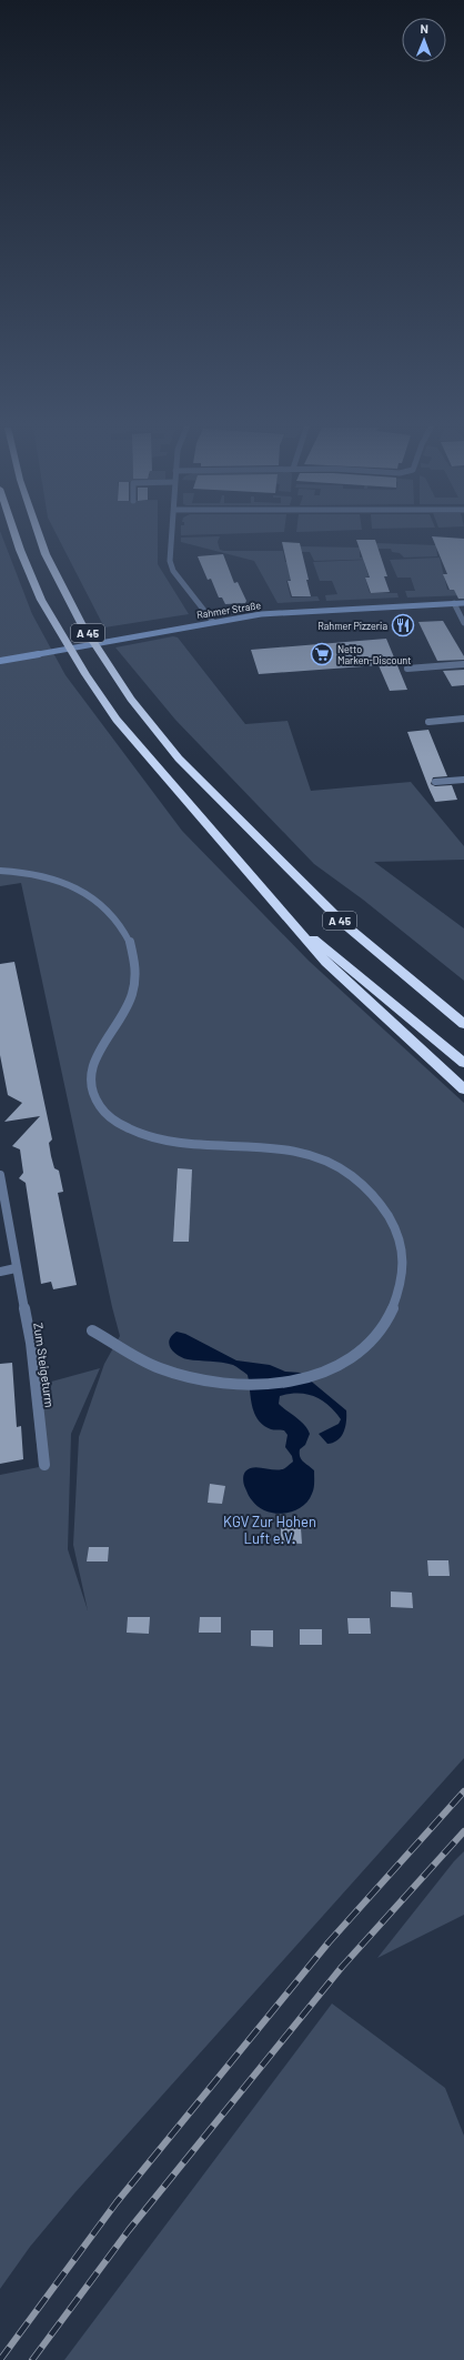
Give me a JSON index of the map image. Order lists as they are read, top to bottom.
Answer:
{
  "streets": {
    "highway": ["A 45"],
    "main road": ["Rahmer Straße"],
    "street": ["Zum Steigeturm"]
  },
  "parks": ["KGV Zur Hohen Luft e.V."],
  "places": {
    "restaurant": ["Rahmer Pizzeria"],
    "supermarket": ["Netto Marken-Discount"]
  },
  "north": "top"
}
